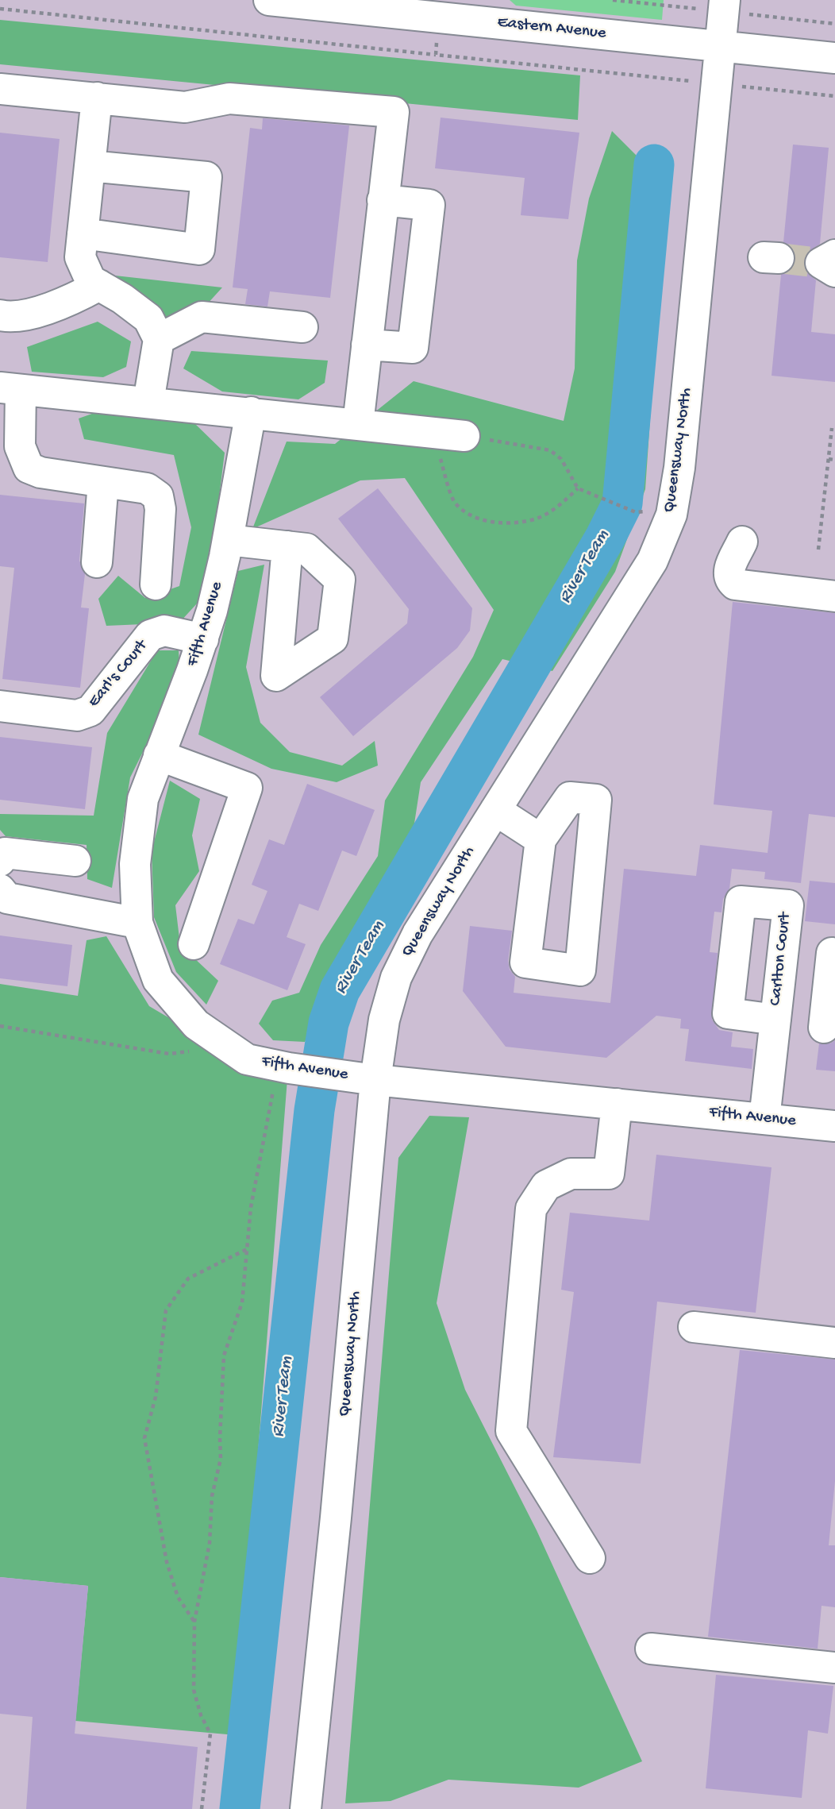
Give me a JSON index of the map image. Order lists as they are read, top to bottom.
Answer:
{
  "streets": {
    "street": [
      "Eastern Avenue",
      "Queensway North",
      "Fifth Avenue",
      "Earl's Court",
      "Carlton Court"
    ]
  },
  "crossings": [
    ["Eastern Avenue", "Queensway North"],
    ["Queensway North", "Fifth Avenue"],
    ["Fifth Avenue", "Earl's Court"],
    ["Fifth Avenue", "Carlton Court"]
  ],
  "water": ["River Team"]
}
